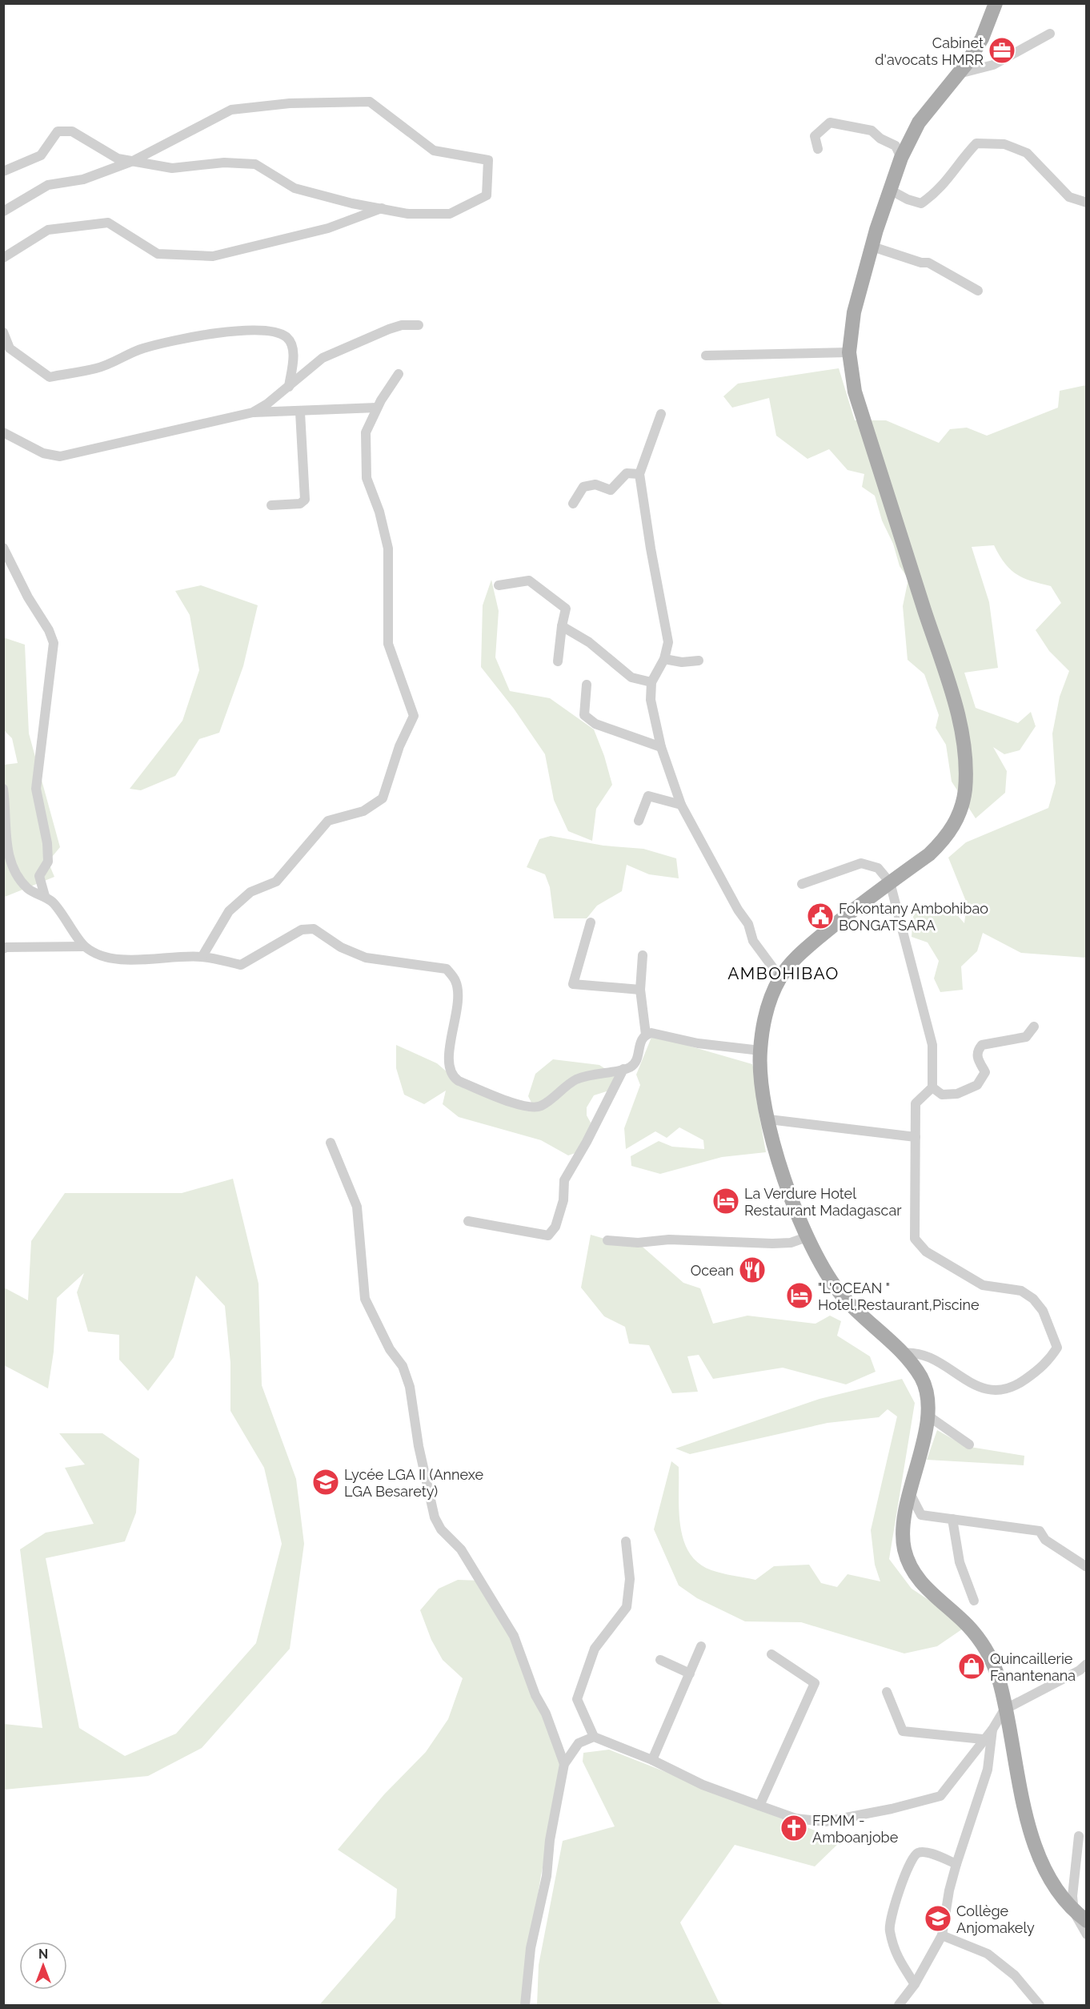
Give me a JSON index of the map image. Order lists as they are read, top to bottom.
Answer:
{
  "districts": ["AMBOHIBAO"],
  "places": {
    "office": ["Cabinet d'avocats HMRR"],
    "public building": ["Fokontany Ambohibao BONGATSARA"],
    "hotel": ["La Verdure Hotel Restaurant Madagascar", "\"L'OCEAN \" Hotel,Restaurant,Piscine"],
    "restaurant": ["Ocean"],
    "school or university": ["Lycée LGA II (Annexe LGA Besarety)", "Collège Anjomakely"],
    "shop": ["Quincaillerie Fanantenana"],
    "church": ["FPMM - Amboanjobe"]
  },
  "north": "top"
}
